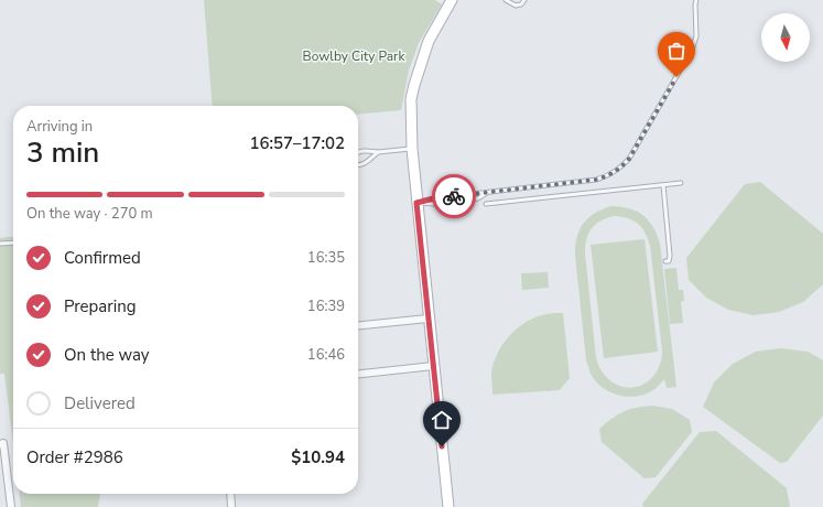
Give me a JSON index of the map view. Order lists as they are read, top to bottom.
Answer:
{
  "parks": ["Bowlby City Park"],
  "north": "bottom",
  "page": {
    "heading": ["3 min", "Arriving in", "16:57–17:02"],
    "panel": ["Order #2986", "$10.94"],
    "bar": "On the way · 270 m",
    "list": [
      ["Confirmed", "16:35"],
      ["Preparing", "16:39"],
      ["On the way", "16:46"],
      "Delivered"
    ]
  }
}
